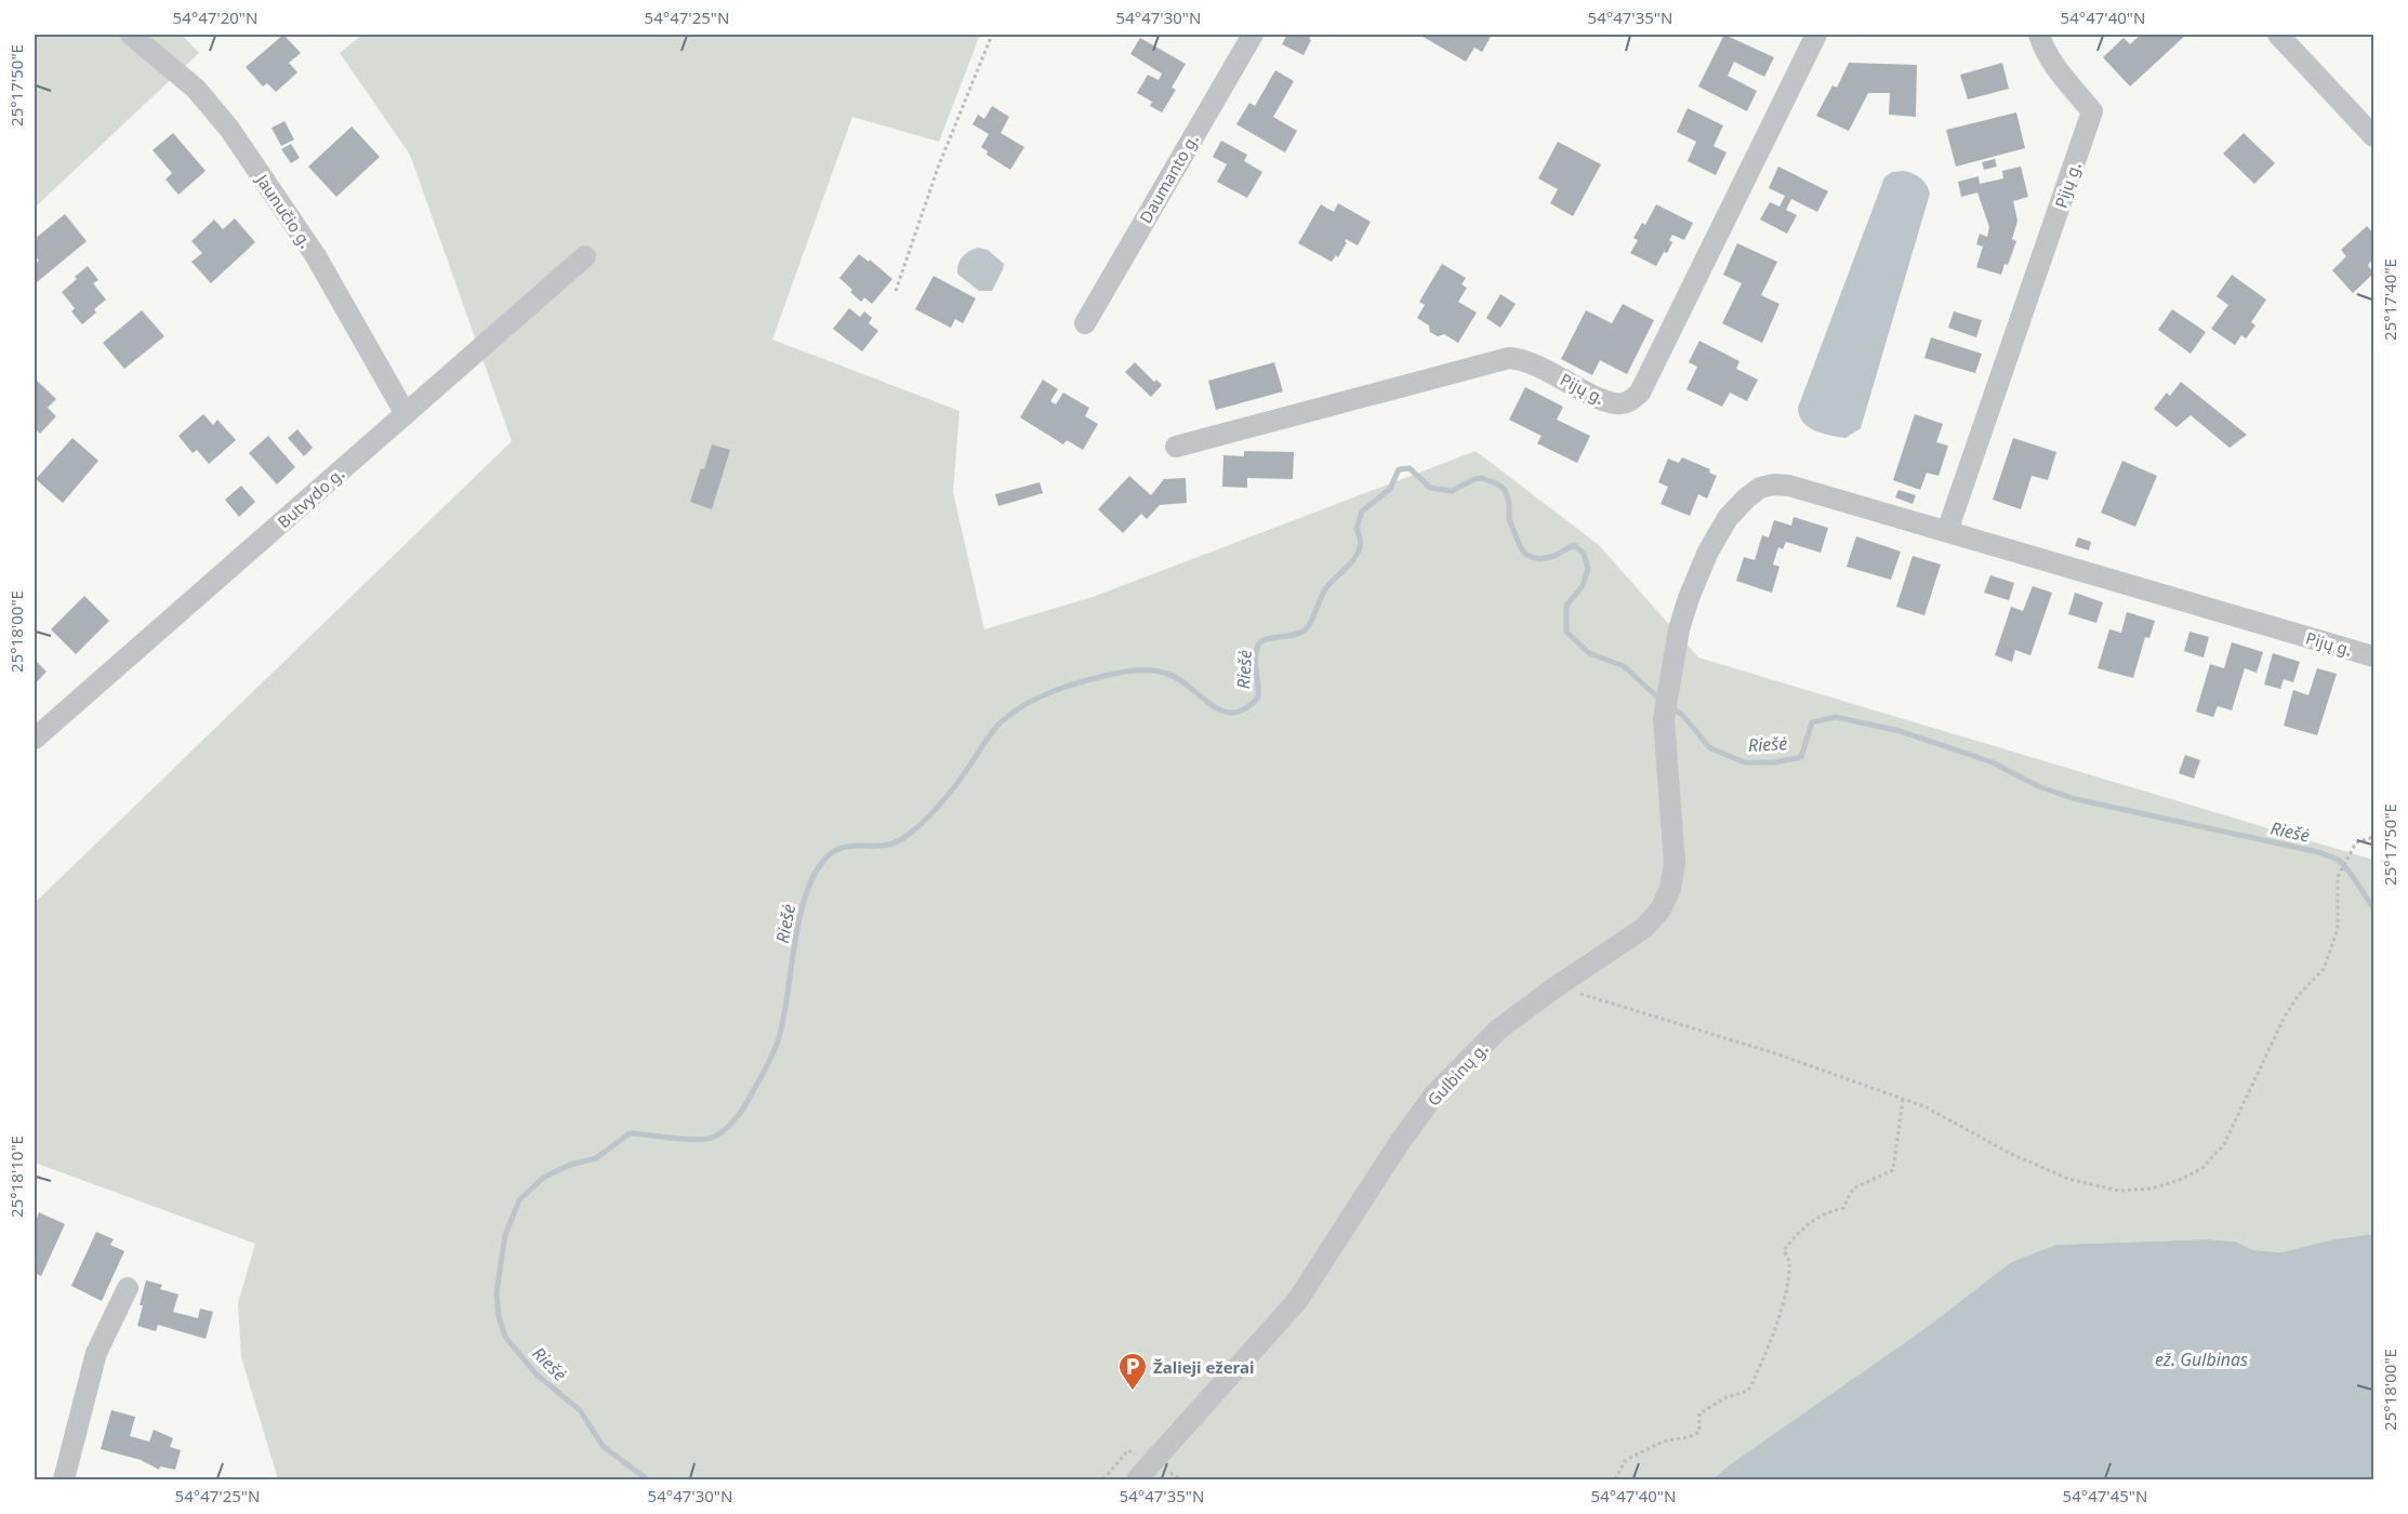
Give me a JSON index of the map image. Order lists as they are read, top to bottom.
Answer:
{
  "streets": {
    "street": [
      "Daumanto g.",
      "Pijų g.",
      "Jaunučio g.",
      "Butvydo g.",
      "Gulbinų g."
    ]
  },
  "crossings": [
    ["Pijų g.", "Gulbinų g."],
    ["Jaunučio g.", "Butvydo g."]
  ],
  "water": ["Riešė", "ež. Gulbinas"],
  "places": {
    "parking": ["Žalieji ežerai"]
  },
  "coordinates": [
    "54°47'20\"N",
    "54°47'25\"N",
    "54°47'30\"N",
    "54°47'35\"N",
    "54°47'40\"N",
    "25°17'50\"E",
    "25°17'40\"E",
    "25°18'00\"E",
    "25°18'10\"E",
    "54°47'45\"N"
  ]
}
